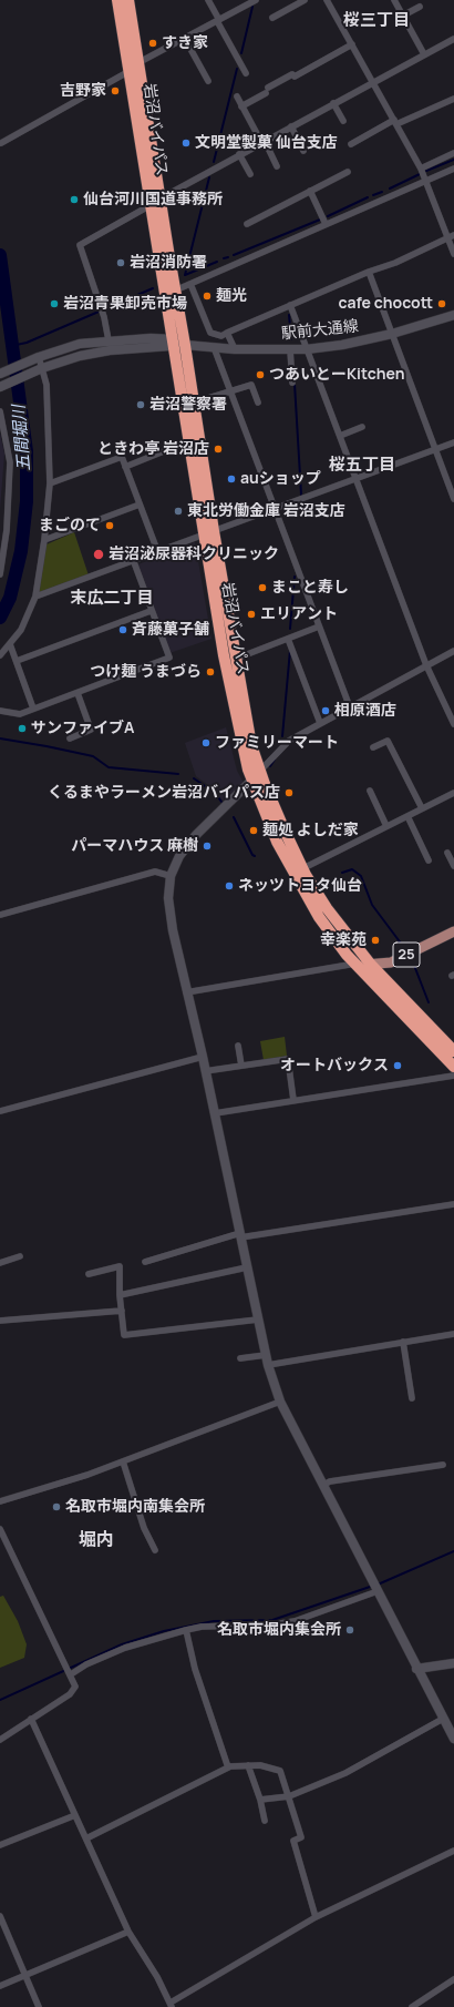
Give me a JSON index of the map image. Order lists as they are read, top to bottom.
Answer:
{
  "streets": {
    "highway": ["岩沼バイパス"],
    "main road": ["25"],
    "street": ["駅前大通線"]
  },
  "crossings": [
    ["岩沼バイパス", "駅前大通線"],
    ["岩沼バイパス", "25"]
  ],
  "districts": [
    "桜三丁目",
    "桜五丁目",
    "末広二丁目",
    "堀内"
  ],
  "water": ["五間堀川"],
  "places": [
    "すき家",
    "吉野家",
    "文明堂製菓 仙台支店",
    "仙台河川国道事務所",
    "岩沼消防署",
    "麺光",
    "岩沼青果卸売市場",
    "cafe chocott",
    "つあいとーKitchen",
    "岩沼警察署",
    "ときわ亭 岩沼店",
    "auショップ",
    "東北労働金庫 岩沼支店",
    "まごのて",
    "岩沼泌尿器科クリニック",
    "まこと寿し",
    "エリアント",
    "斉藤菓子舗",
    "つけ麺 うまづら",
    "相原酒店",
    "サンファイブA",
    "ファミリーマート",
    "くるまやラーメン岩沼バイパス店",
    "麺処 よしだ家",
    "パーマハウス 麻樹",
    "ネッツトヨタ仙台",
    "幸楽苑",
    "オートバックス",
    "名取市堀内南集会所",
    "名取市堀内集会所"
  ]
}
